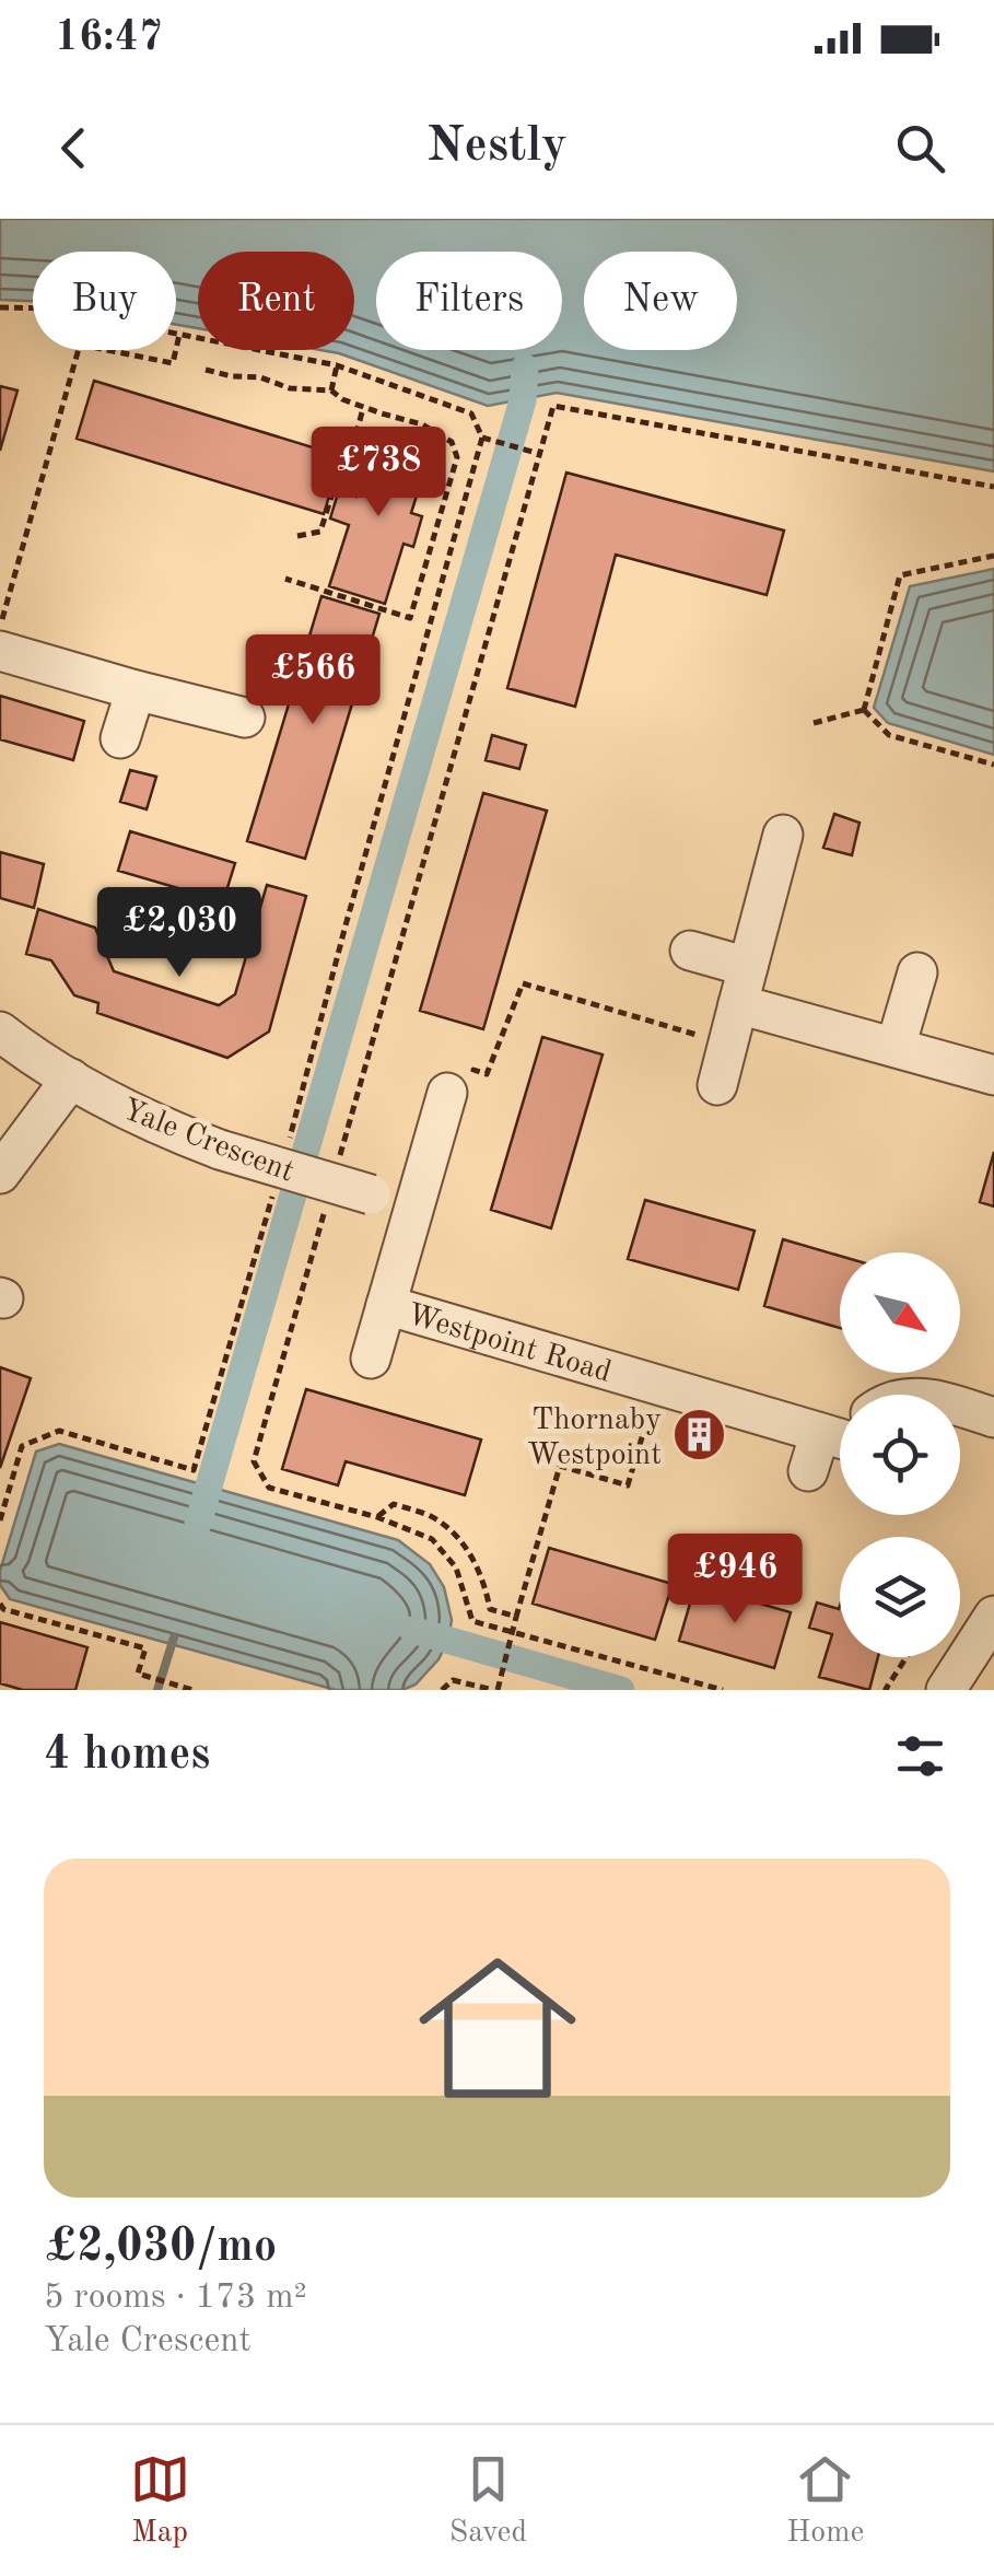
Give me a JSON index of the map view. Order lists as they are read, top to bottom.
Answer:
{
  "streets": {
    "street": ["Yale Crescent", "Westpoint Road"]
  },
  "crossings": [
    ["Yale Crescent", "Westpoint Road"]
  ],
  "places": {
    "building": ["Thornaby Westpoint"]
  },
  "north": "bottom right",
  "page": {
    "status": "16:47",
    "header": "Nestly",
    "chip": [
      "Buy",
      "Rent",
      "Filters",
      "New"
    ],
    "price": [
      "£738",
      "£566",
      "£2,030",
      "£946"
    ],
    "heading": "4 homes",
    "list": [
      {
        "name": "£2,030/mo",
        "note": "5 rooms · 173 m² · Yale Crescent"
      }
    ],
    "tabs": ["Map", "Saved", "Home"]
  }
}
